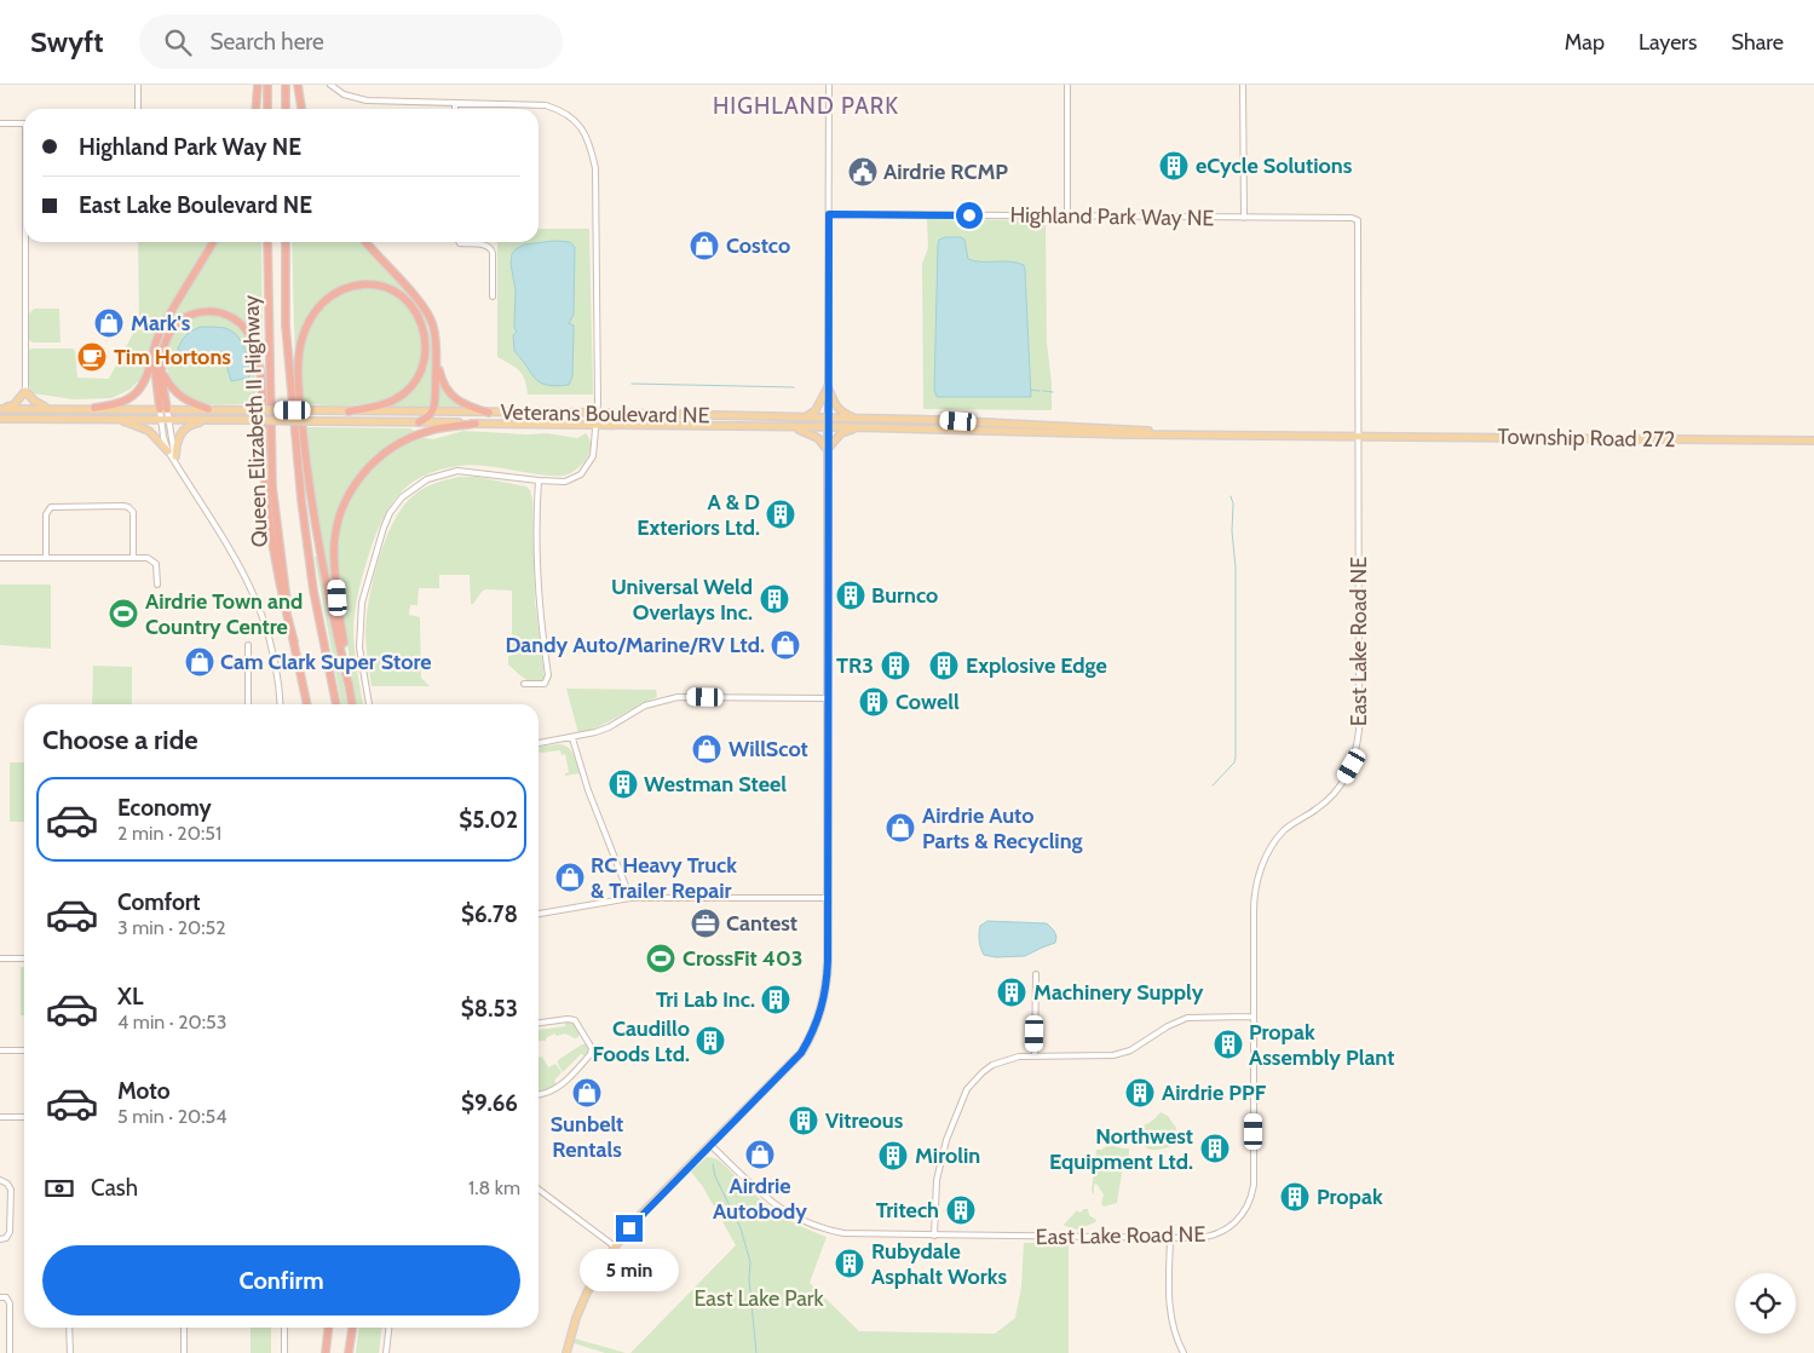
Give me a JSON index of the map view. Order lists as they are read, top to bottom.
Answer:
{
  "streets": {
    "highway": ["Queen Elizabeth II Highway"],
    "main road": ["Veterans Boulevard NE", "Township Road 272"],
    "street": ["Highland Park Way NE", "East Lake Road NE"]
  },
  "crossings": [
    ["Highland Park Way NE", "East Lake Road NE"],
    ["Veterans Boulevard NE", "Township Road 272"],
    ["Veterans Boulevard NE", "East Lake Road NE"],
    ["Township Road 272", "East Lake Road NE"]
  ],
  "districts": ["HIGHLAND PARK"],
  "parks": ["East Lake Park"],
  "places": {
    "building": [
      "eCycle Solutions",
      "A & D Exteriors Ltd.",
      "Burnco",
      "Universal Weld Overlays Inc.",
      "TR3",
      "Explosive Edge",
      "Cowell",
      "Westman Steel",
      "Machinery Supply",
      "Tri Lab Inc.",
      "Caudillo Foods Ltd.",
      "Propak Assembly Plant",
      "Airdrie PPF",
      "Vitreous",
      "Northwest Equipment Ltd.",
      "Mirolin",
      "Propak",
      "Tritech",
      "Rubydale Asphalt Works"
    ],
    "public building": ["Airdrie RCMP"],
    "shop": [
      "Costco",
      "Mark's",
      "Dandy Auto/Marine/RV Ltd.",
      "Cam Clark Super Store",
      "WillScot",
      "Airdrie Auto Parts & Recycling",
      "RC Heavy Truck & Trailer Repair",
      "Sunbelt Rentals",
      "Airdrie Autobody"
    ],
    "cafe": ["Tim Hortons"],
    "sports": ["Airdrie Town and Country Centre", "CrossFit 403"],
    "office": ["Cantest"]
  },
  "page": {
    "header": "Swyft",
    "search": "Search here",
    "nav": ["Map", "Layers", "Share"],
    "banner": ["Highland Park Way NE", "East Lake Boulevard NE"],
    "heading": "Choose a ride",
    "list": [
      {
        "name": "Economy",
        "note": "2 min · 20:51",
        "value": "$5.02"
      },
      {
        "name": "Comfort",
        "note": "3 min · 20:52",
        "value": "$6.78"
      },
      {
        "name": "XL",
        "note": "4 min · 20:53",
        "value": "$8.53"
      },
      {
        "name": "Moto",
        "note": "5 min · 20:54",
        "value": "$9.66"
      }
    ],
    "pay": ["Cash", "1.8 km"],
    "buttons": "Confirm",
    "bubble": "5 min"
  }
}
